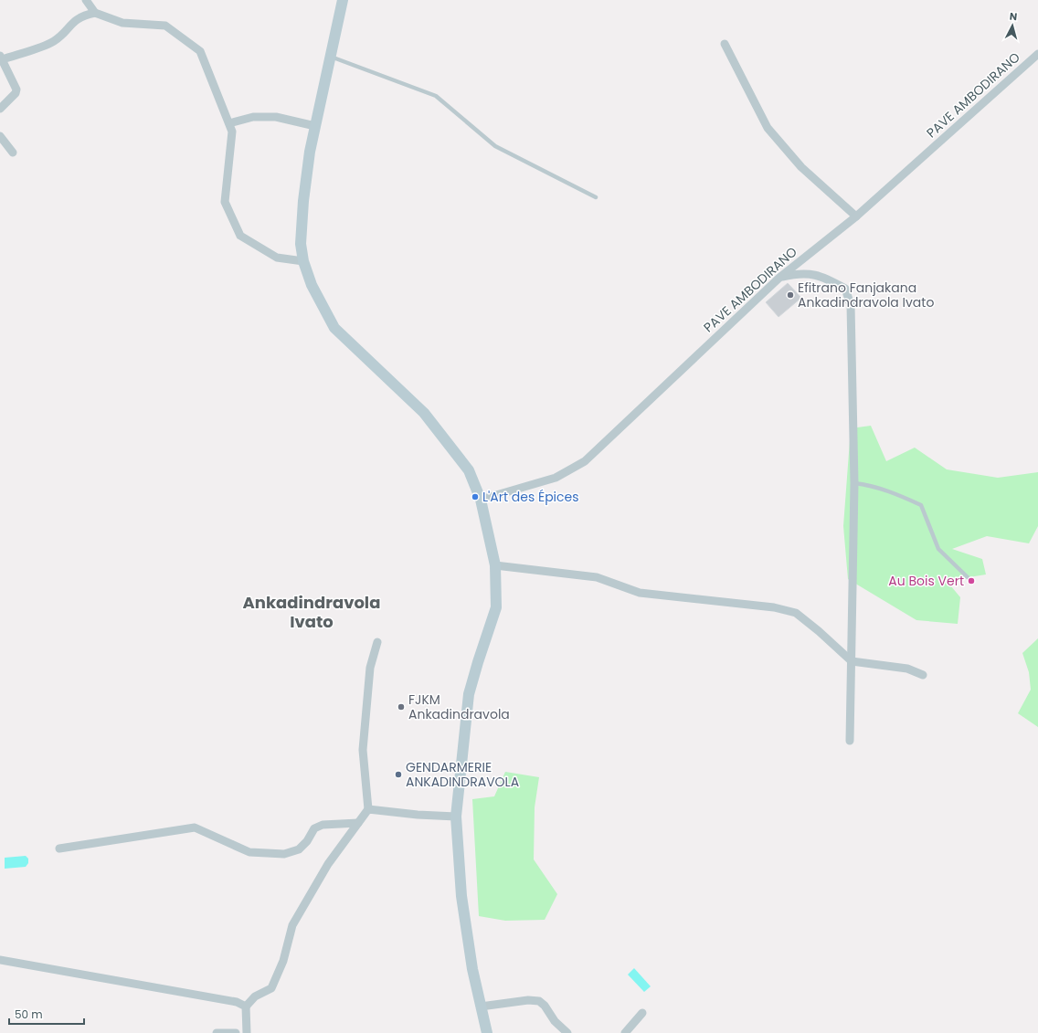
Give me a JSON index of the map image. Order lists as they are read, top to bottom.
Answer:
{
  "streets": {
    "street": ["PAVE AMBODIRANO"]
  },
  "districts": ["Ankadindravola Ivato"],
  "places": [
    "Efitrano Fanjakana Ankadindravola Ivato",
    "L'Art des Épices",
    "Au Bois Vert",
    "FJKM Ankadindravola",
    "GENDARMERIE ANKADINDRAVOLA"
  ],
  "scale_bar": "50 m",
  "north": "top"
}
